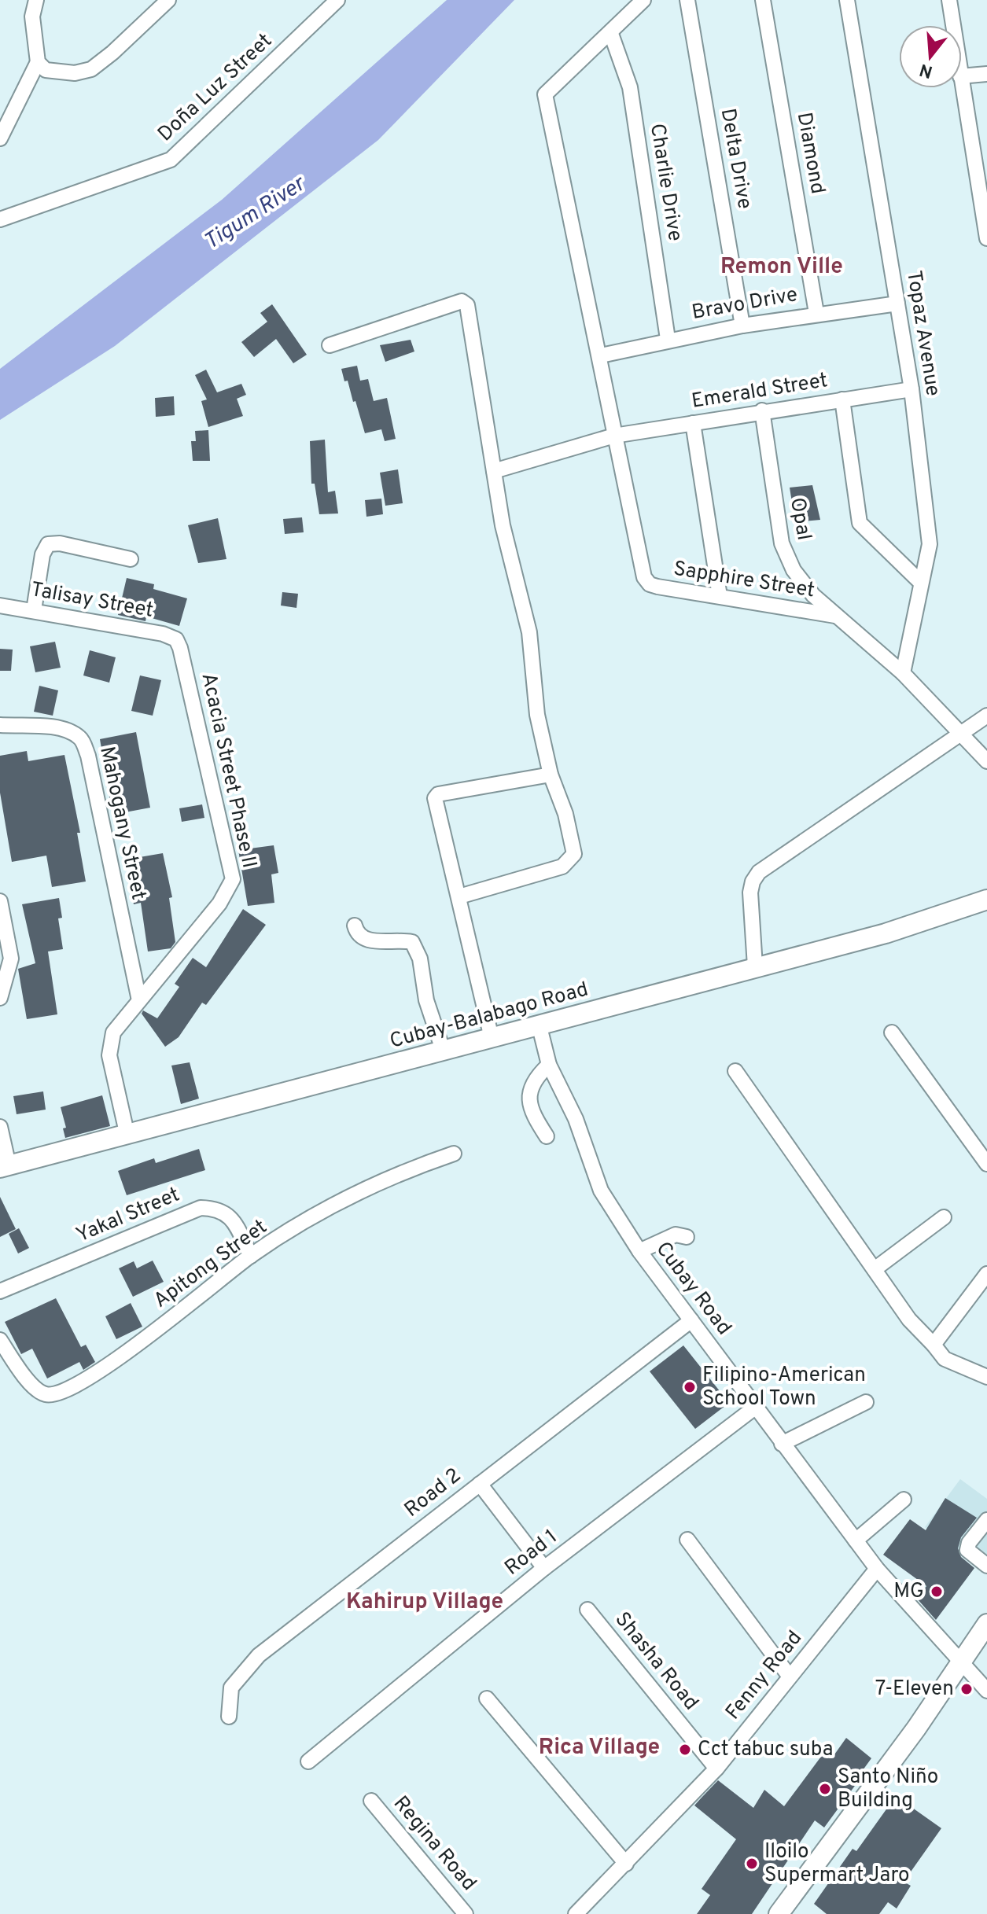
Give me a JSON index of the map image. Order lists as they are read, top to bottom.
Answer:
{
  "streets": {
    "main road": ["Cubay-Balabago Road"],
    "street": [
      "Doña Luz Street",
      "Diamond",
      "Delta Drive",
      "Charlie Drive",
      "Bravo Drive",
      "Topaz Avenue",
      "Emerald Street",
      "Opal",
      "Sapphire Street",
      "Talisay Street",
      "Acacia Street Phase II",
      "Mahogany Street",
      "Yakal Street",
      "Apitong Street",
      "Cubay Road",
      "Road 2",
      "Road 1",
      "Shasha Road",
      "Fenny Road",
      "Regina Road"
    ]
  },
  "crossings": [
    ["Diamond", "Bravo Drive"],
    ["Delta Drive", "Bravo Drive"],
    ["Charlie Drive", "Bravo Drive"],
    ["Charlie Drive", "Sapphire Street"],
    ["Bravo Drive", "Topaz Avenue"],
    ["Bravo Drive", "Sapphire Street"],
    ["Topaz Avenue", "Emerald Street"],
    ["Topaz Avenue", "Opal"],
    ["Emerald Street", "Opal"],
    ["Emerald Street", "Sapphire Street"],
    ["Opal", "Sapphire Street"],
    ["Talisay Street", "Acacia Street Phase II"],
    ["Acacia Street Phase II", "Mahogany Street"],
    ["Acacia Street Phase II", "Cubay-Balabago Road"],
    ["Cubay-Balabago Road", "Cubay Road"],
    ["Yakal Street", "Apitong Street"],
    ["Cubay Road", "Road 2"],
    ["Cubay Road", "Road 1"],
    ["Cubay Road", "Fenny Road"],
    ["Shasha Road", "Fenny Road"]
  ],
  "districts": ["Remon Ville", "Kahirup Village", "Rica Village"],
  "water": ["Tigum River"],
  "places": [
    "Filipino-American School Town",
    "MG",
    "7-Eleven",
    "Cct tabuc suba",
    "Santo Niño Building",
    "Iloilo Supermart Jaro"
  ],
  "north": "bottom"
}
